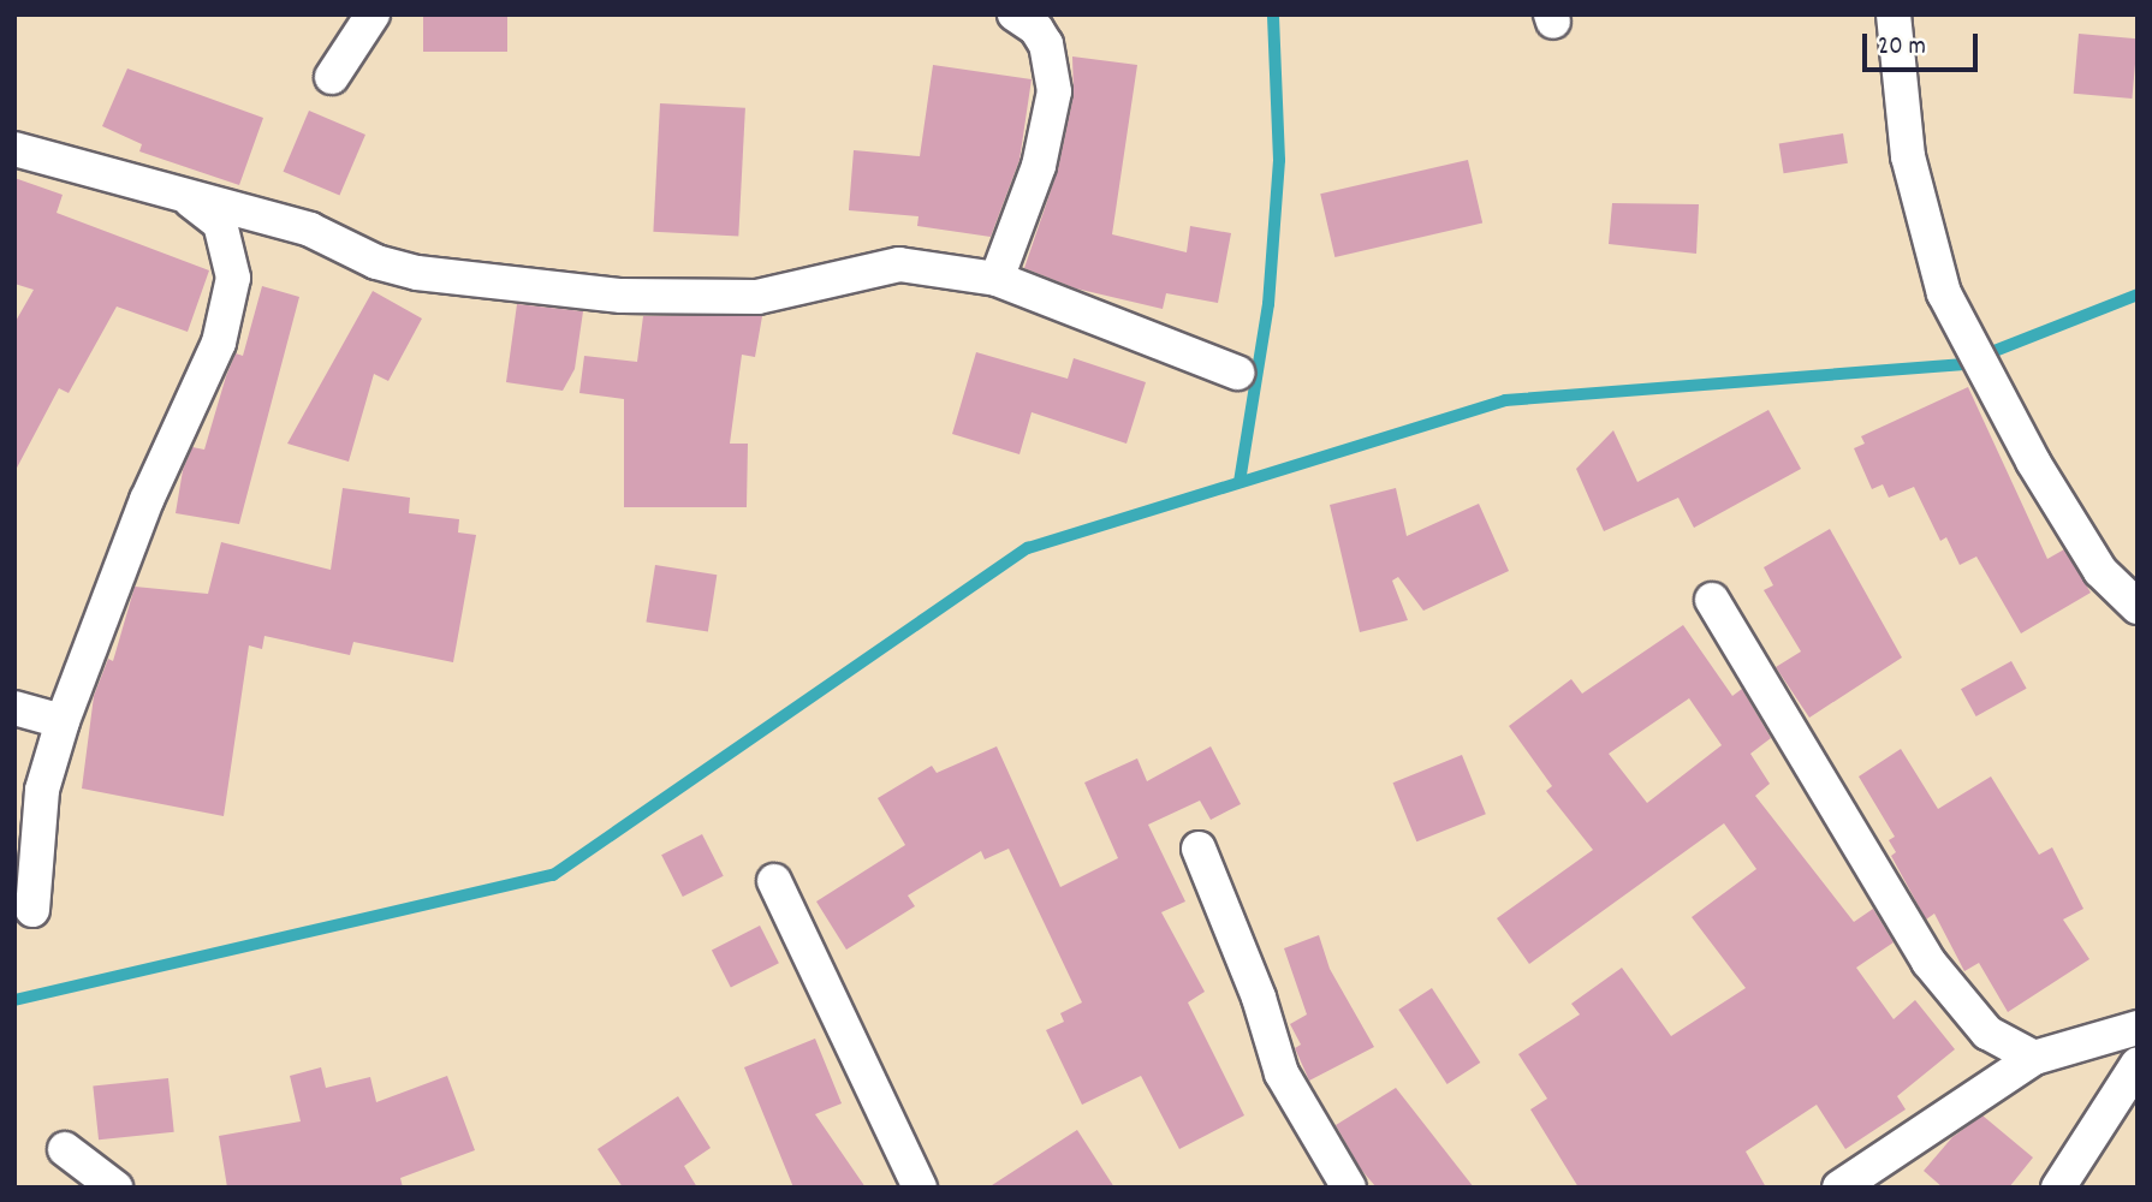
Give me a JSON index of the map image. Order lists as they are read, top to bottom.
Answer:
{
  "scale_bar": "20 m"
}
